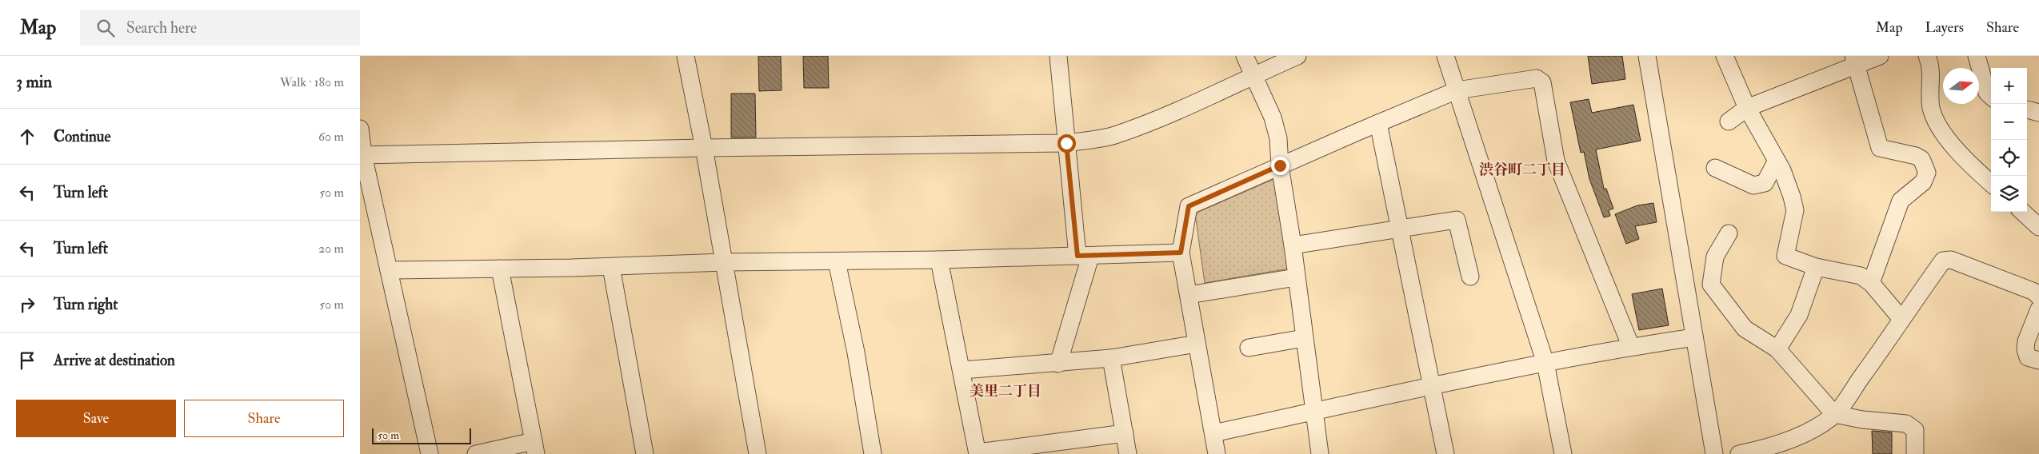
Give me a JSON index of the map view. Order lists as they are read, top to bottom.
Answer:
{
  "districts": ["渋谷町二丁目", "美里二丁目"],
  "scale_bar": "50 m",
  "north": "right",
  "page": {
    "header": "Map",
    "search": "Search here",
    "nav": ["Map", "Layers", "Share"],
    "heading": ["3 min", "Walk · 180 m"],
    "map_buttons": ["+", "−"],
    "list": [
      ["Continue", "60 m"],
      ["Turn left", "50 m"],
      ["Turn left", "20 m"],
      ["Turn right", "50 m"],
      "Arrive at destination"
    ],
    "buttons": ["Save", "Share"],
    "scale": "50 m"
  }
}
